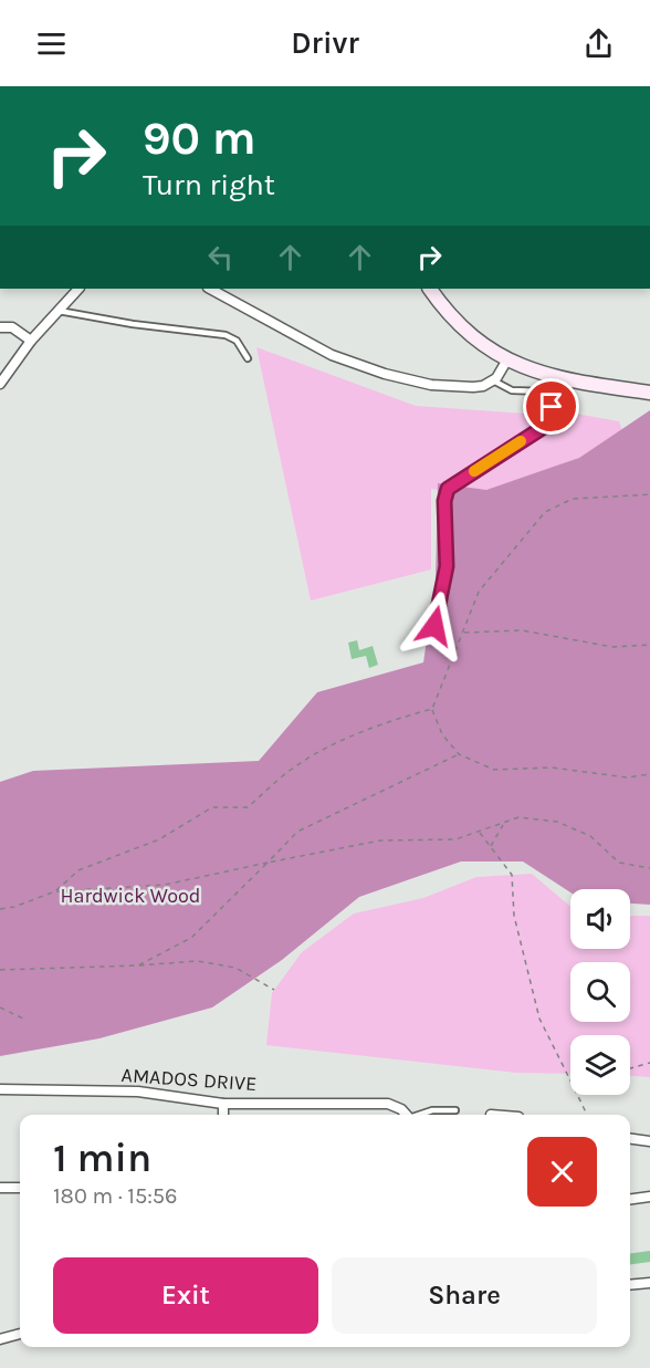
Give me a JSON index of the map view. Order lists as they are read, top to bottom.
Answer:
{
  "streets": {
    "street": ["AMADOS DRIVE"]
  },
  "parks": ["Hardwick Wood"],
  "page": {
    "header": "Drivr",
    "turn": ["90 m", "Turn right"],
    "heading": ["1 min", "180 m · 15:56"],
    "buttons": ["Exit", "Share"]
  }
}
